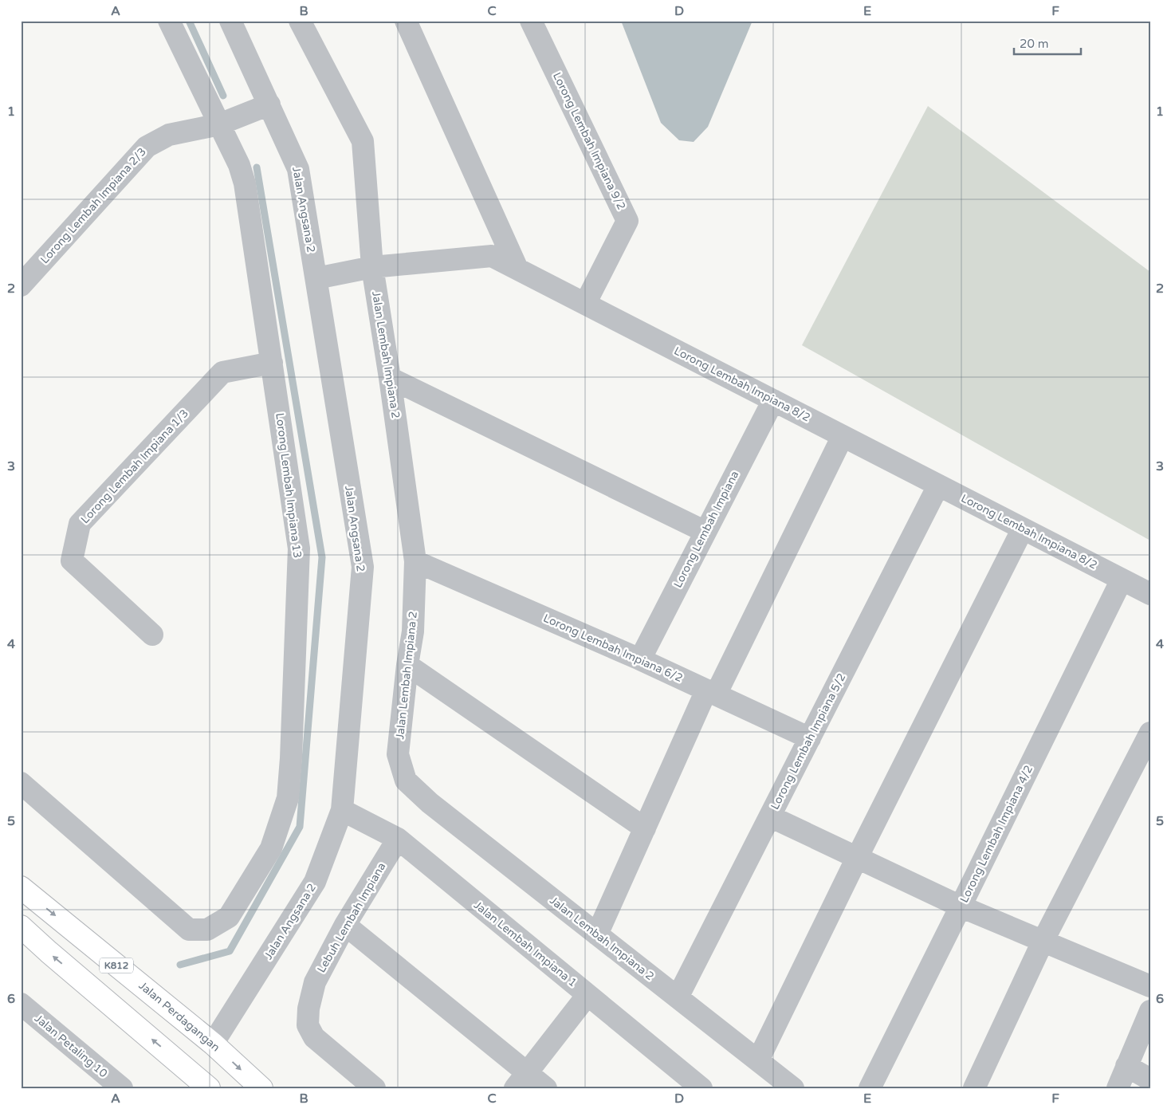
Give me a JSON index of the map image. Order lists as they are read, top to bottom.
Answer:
{
  "streets": {
    "main road": ["K812", "Jalan Perdagangan"],
    "street": [
      "Lorong Lembah Impiana 9/2",
      "Lorong Lembah Impiana 2/3",
      "Jalan Angsana 2",
      "Jalan Lembah Impiana 2",
      "Lorong Lembah Impiana 8/2",
      "Lorong Lembah Impiana 1/3",
      "Lorong Lembah Impiana 13",
      "Lorong Lembah Impiana",
      "Lorong Lembah Impiana 6/2",
      "Lorong Lembah Impiana 5/2",
      "Lorong Lembah Impiana 4/2",
      "Lebuh Lembah Impiana",
      "Jalan Lembah Impiana 1",
      "Jalan Petaling 10"
    ]
  },
  "crossings": [
    ["Lorong Lembah Impiana 9/2", "Lorong Lembah Impiana 8/2"],
    ["Lorong Lembah Impiana 2/3", "Jalan Angsana 2"],
    ["Lorong Lembah Impiana 2/3", "Lorong Lembah Impiana 13"],
    ["Jalan Angsana 2", "Lorong Lembah Impiana 8/2"],
    ["Jalan Angsana 2", "Jalan Lembah Impiana 1"],
    ["Jalan Angsana 2", "Jalan Perdagangan"],
    ["Jalan Lembah Impiana 2", "Lorong Lembah Impiana 8/2"],
    ["Jalan Lembah Impiana 2", "Lorong Lembah Impiana 6/2"],
    ["Jalan Lembah Impiana 2", "Lorong Lembah Impiana 5/2"],
    ["Lorong Lembah Impiana 8/2", "Lorong Lembah Impiana"],
    ["Lorong Lembah Impiana 8/2", "Lorong Lembah Impiana 5/2"],
    ["Lorong Lembah Impiana 8/2", "Lorong Lembah Impiana 4/2"],
    ["Lorong Lembah Impiana 1/3", "Lorong Lembah Impiana 13"],
    ["Lorong Lembah Impiana", "Lorong Lembah Impiana 6/2"],
    ["Lorong Lembah Impiana 6/2", "Lorong Lembah Impiana 5/2"],
    ["Lebuh Lembah Impiana", "Jalan Lembah Impiana 1"]
  ],
  "scale_bar": "20 m",
  "grid": {
    "columns": [
      "A",
      "B",
      "C",
      "D",
      "E",
      "F"
    ],
    "rows": [
      "1",
      "2",
      "3",
      "4",
      "5",
      "6"
    ]
  }
}
